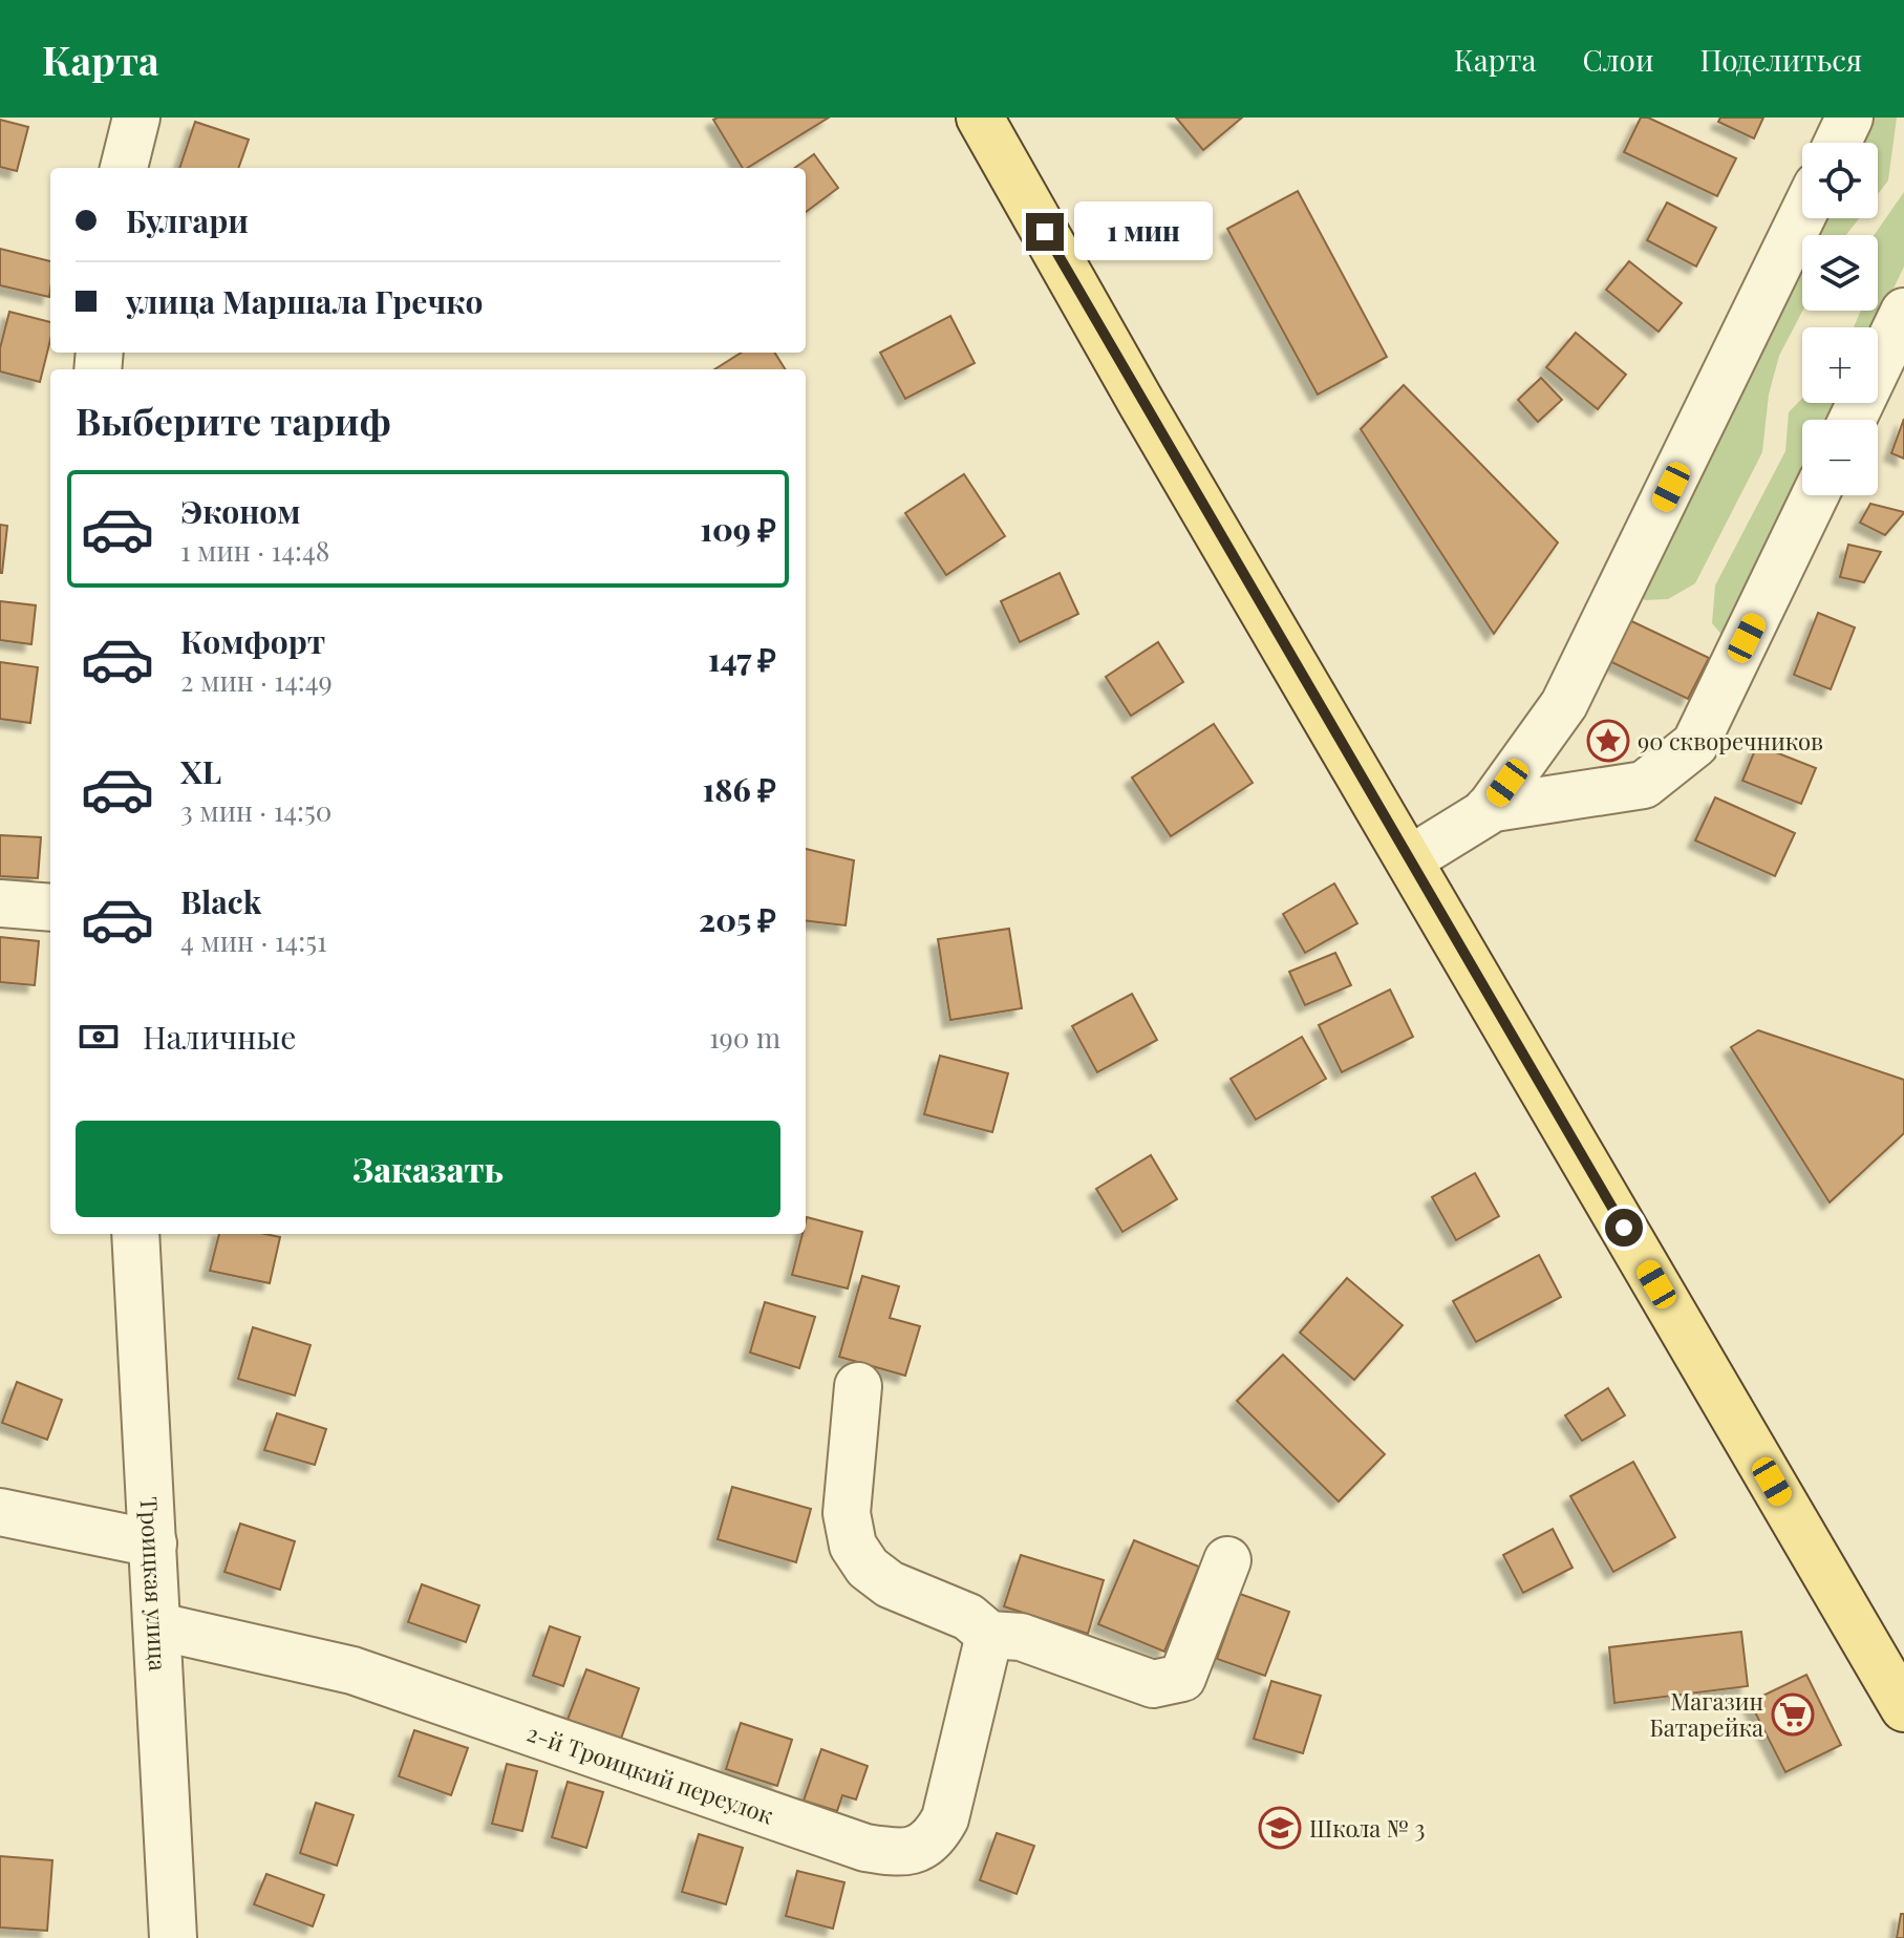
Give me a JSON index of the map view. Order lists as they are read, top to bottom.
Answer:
{
  "streets": {
    "street": ["Троицкая улица", "2-й Троицкий переулок"]
  },
  "crossings": [
    ["Троицкая улица", "2-й Троицкий переулок"]
  ],
  "places": {
    "place": ["90 скворечников"],
    "supermarket": ["Магазин Батарейка"],
    "school or university": ["Школа № 3"]
  },
  "page": {
    "header": "Карта",
    "nav": ["Карта", "Слои", "Поделиться"],
    "map_buttons": ["+", "−"],
    "banner": ["Булгари", "улица Маршала Гречко"],
    "bubble": "1 мин",
    "heading": "Выберите тариф",
    "list": [
      {
        "name": "Эконом",
        "note": "1 мин · 14:48",
        "value": "109 ₽"
      },
      {
        "name": "Комфорт",
        "note": "2 мин · 14:49",
        "value": "147 ₽"
      },
      {
        "name": "XL",
        "note": "3 мин · 14:50",
        "value": "186 ₽"
      },
      {
        "name": "Black",
        "note": "4 мин · 14:51",
        "value": "205 ₽"
      }
    ],
    "pay": ["Наличные", "190 m"],
    "buttons": "Заказать"
  }
}
